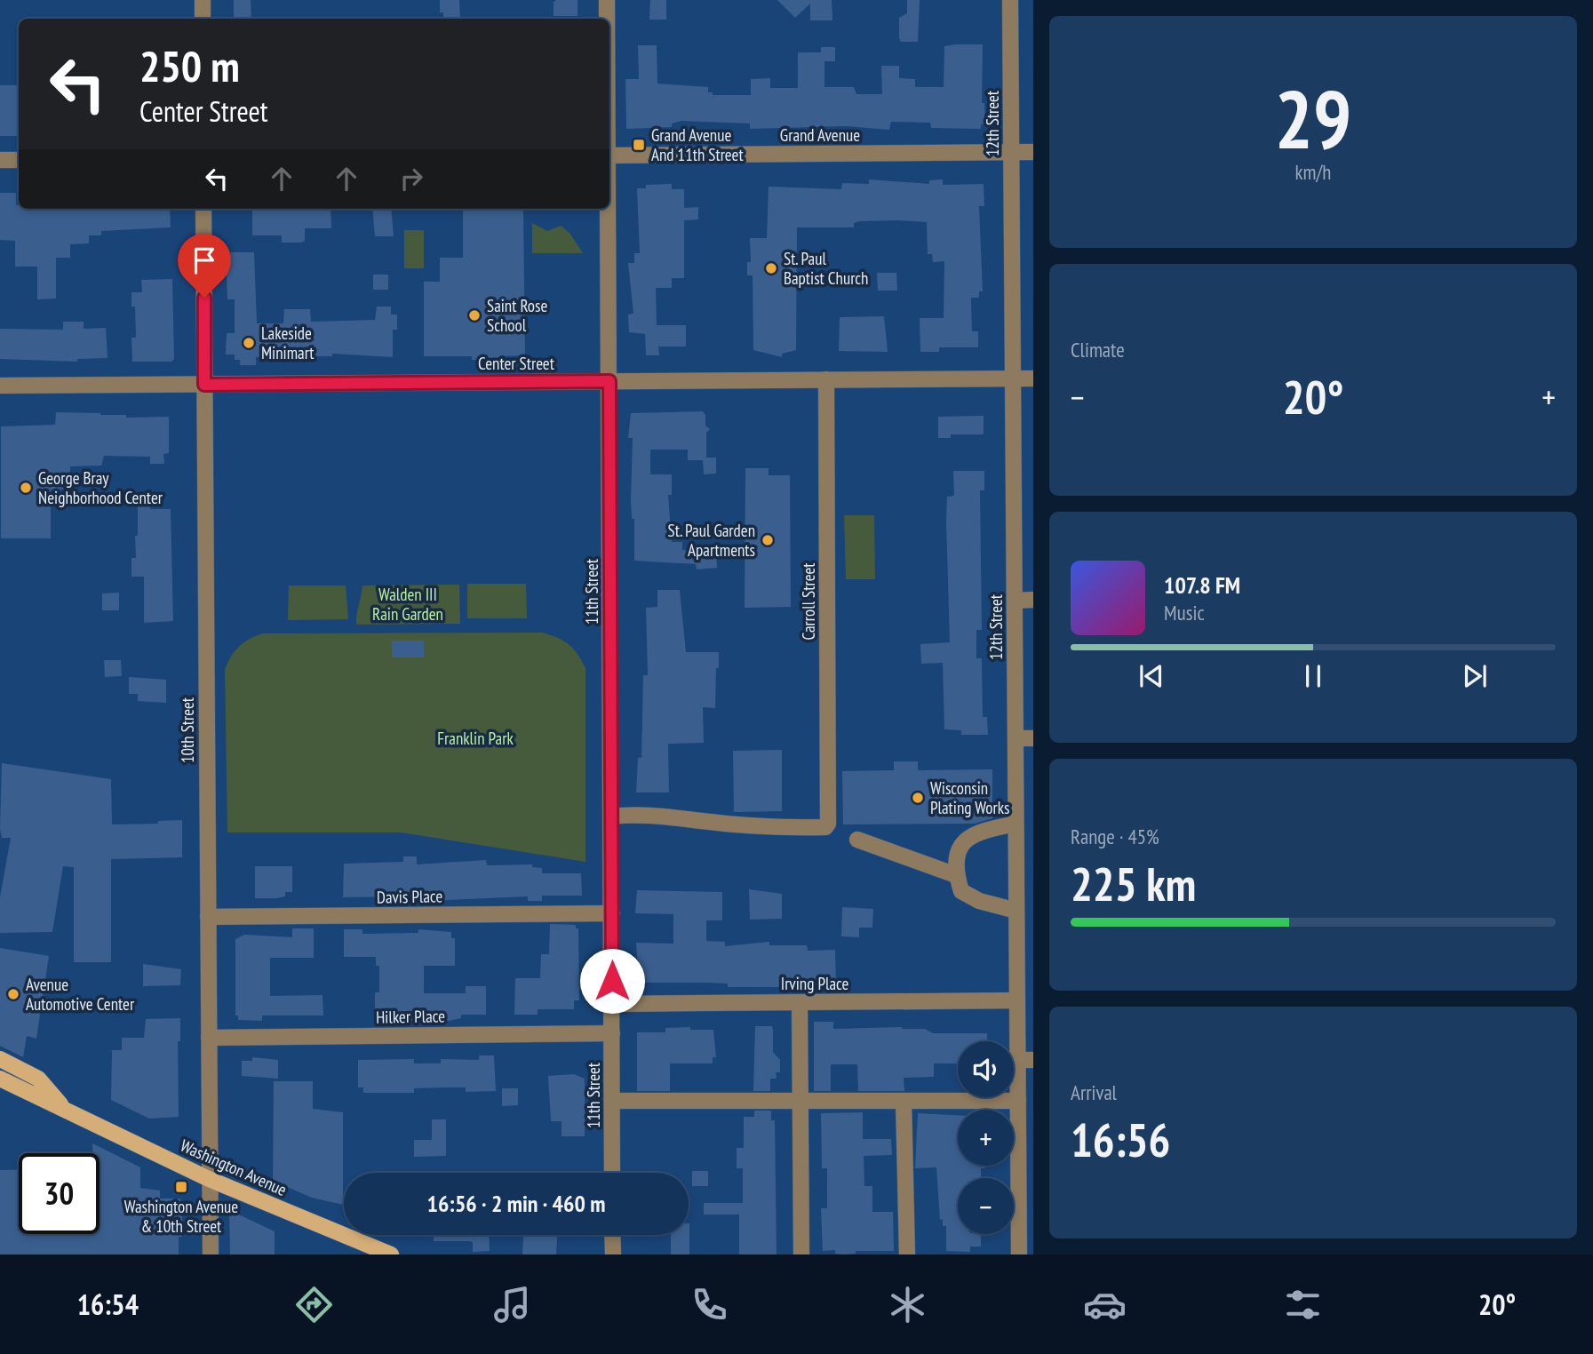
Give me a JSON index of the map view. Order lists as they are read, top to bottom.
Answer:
{
  "streets": {
    "main road": ["Washington Avenue"],
    "street": [
      "12th Street",
      "Grand Avenue",
      "Center Street",
      "11th Street",
      "Carroll Street",
      "10th Street",
      "Davis Place",
      "Irving Place",
      "Hilker Place"
    ]
  },
  "crossings": [
    ["12th Street", "Grand Avenue"],
    ["12th Street", "Center Street"],
    ["12th Street", "Irving Place"],
    ["Center Street", "11th Street"],
    ["Center Street", "Carroll Street"],
    ["Center Street", "10th Street"],
    ["11th Street", "Carroll Street"],
    ["11th Street", "Davis Place"],
    ["11th Street", "Irving Place"],
    ["11th Street", "Hilker Place"],
    ["10th Street", "Davis Place"],
    ["10th Street", "Hilker Place"],
    ["10th Street", "Washington Avenue"]
  ],
  "parks": ["Walden III Rain Garden", "Franklin Park"],
  "places": {
    "transit": ["Grand Avenue And 11th Street", "Washington Avenue & 10th Street"],
    "other": [
      "St. Paul Baptist Church",
      "Saint Rose School",
      "Lakeside Minimart",
      "George Bray Neighborhood Center",
      "St. Paul Garden Apartments",
      "Wisconsin Plating Works",
      "Avenue Automotive Center"
    ]
  },
  "page": {
    "tile": [
      ["29", "km/h"],
      "Climate",
      ["Range · 45%", "225 km"],
      ["Arrival", "16:56"]
    ],
    "turn": ["250 m", "Center Street"],
    "heat": ["−", "20°", "+"],
    "song": ["107.8 FM", "Music"],
    "map_buttons": ["+", "−"],
    "limit": "30",
    "trip": "16:56 · 2 min · 460 m",
    "tabs": ["16:54", "20°"]
  }
}
